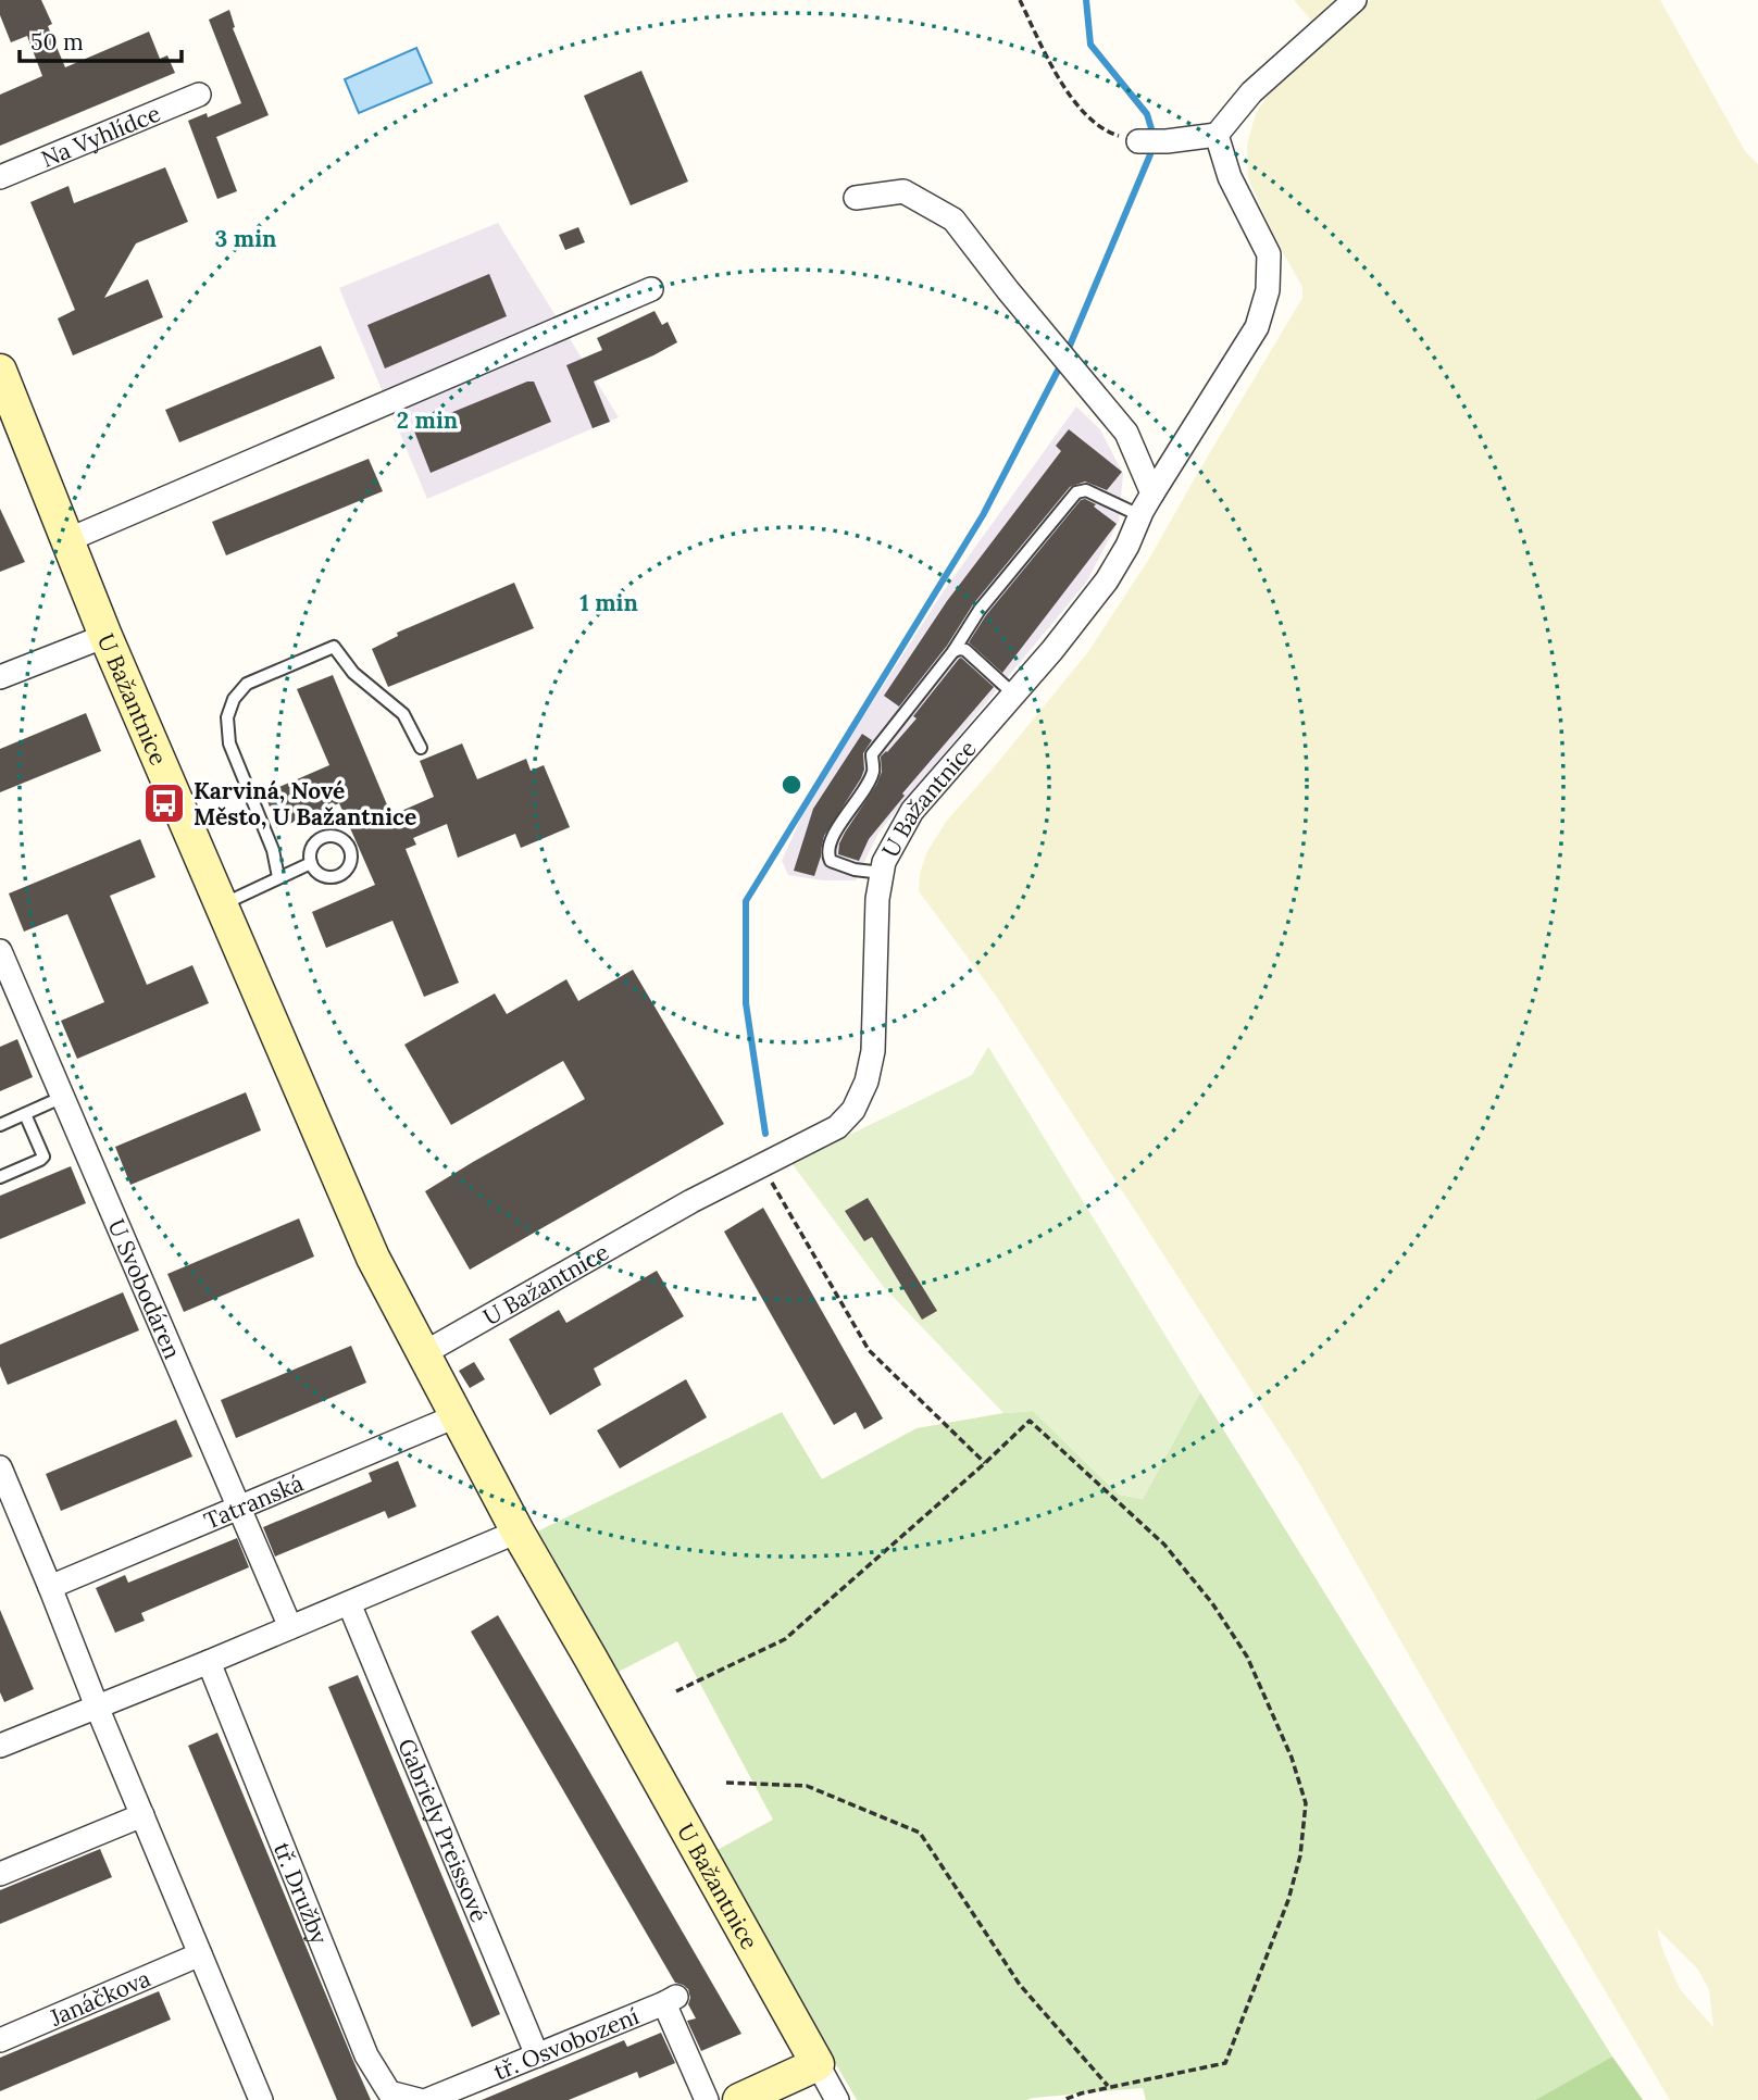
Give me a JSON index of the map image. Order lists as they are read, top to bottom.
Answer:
{
  "streets": {
    "street": [
      "Na Vyhlídce",
      "U Bažantnice",
      "U Svobodáren",
      "Tatranská",
      "Gabriely Preissové",
      "tř. Družby",
      "Janáčkova",
      "tř. Osvobození"
    ]
  },
  "crossings": [
    ["U Bažantnice", "Tatranská"],
    ["U Svobodáren", "Tatranská"],
    ["Gabriely Preissové", "tř. Osvobození"]
  ],
  "places": {
    "bus stop": ["Karviná, Nové Město, U Bažantnice"]
  },
  "scale_bar": "50 m",
  "rings": ["3 min", "2 min", "1 min"]
}
